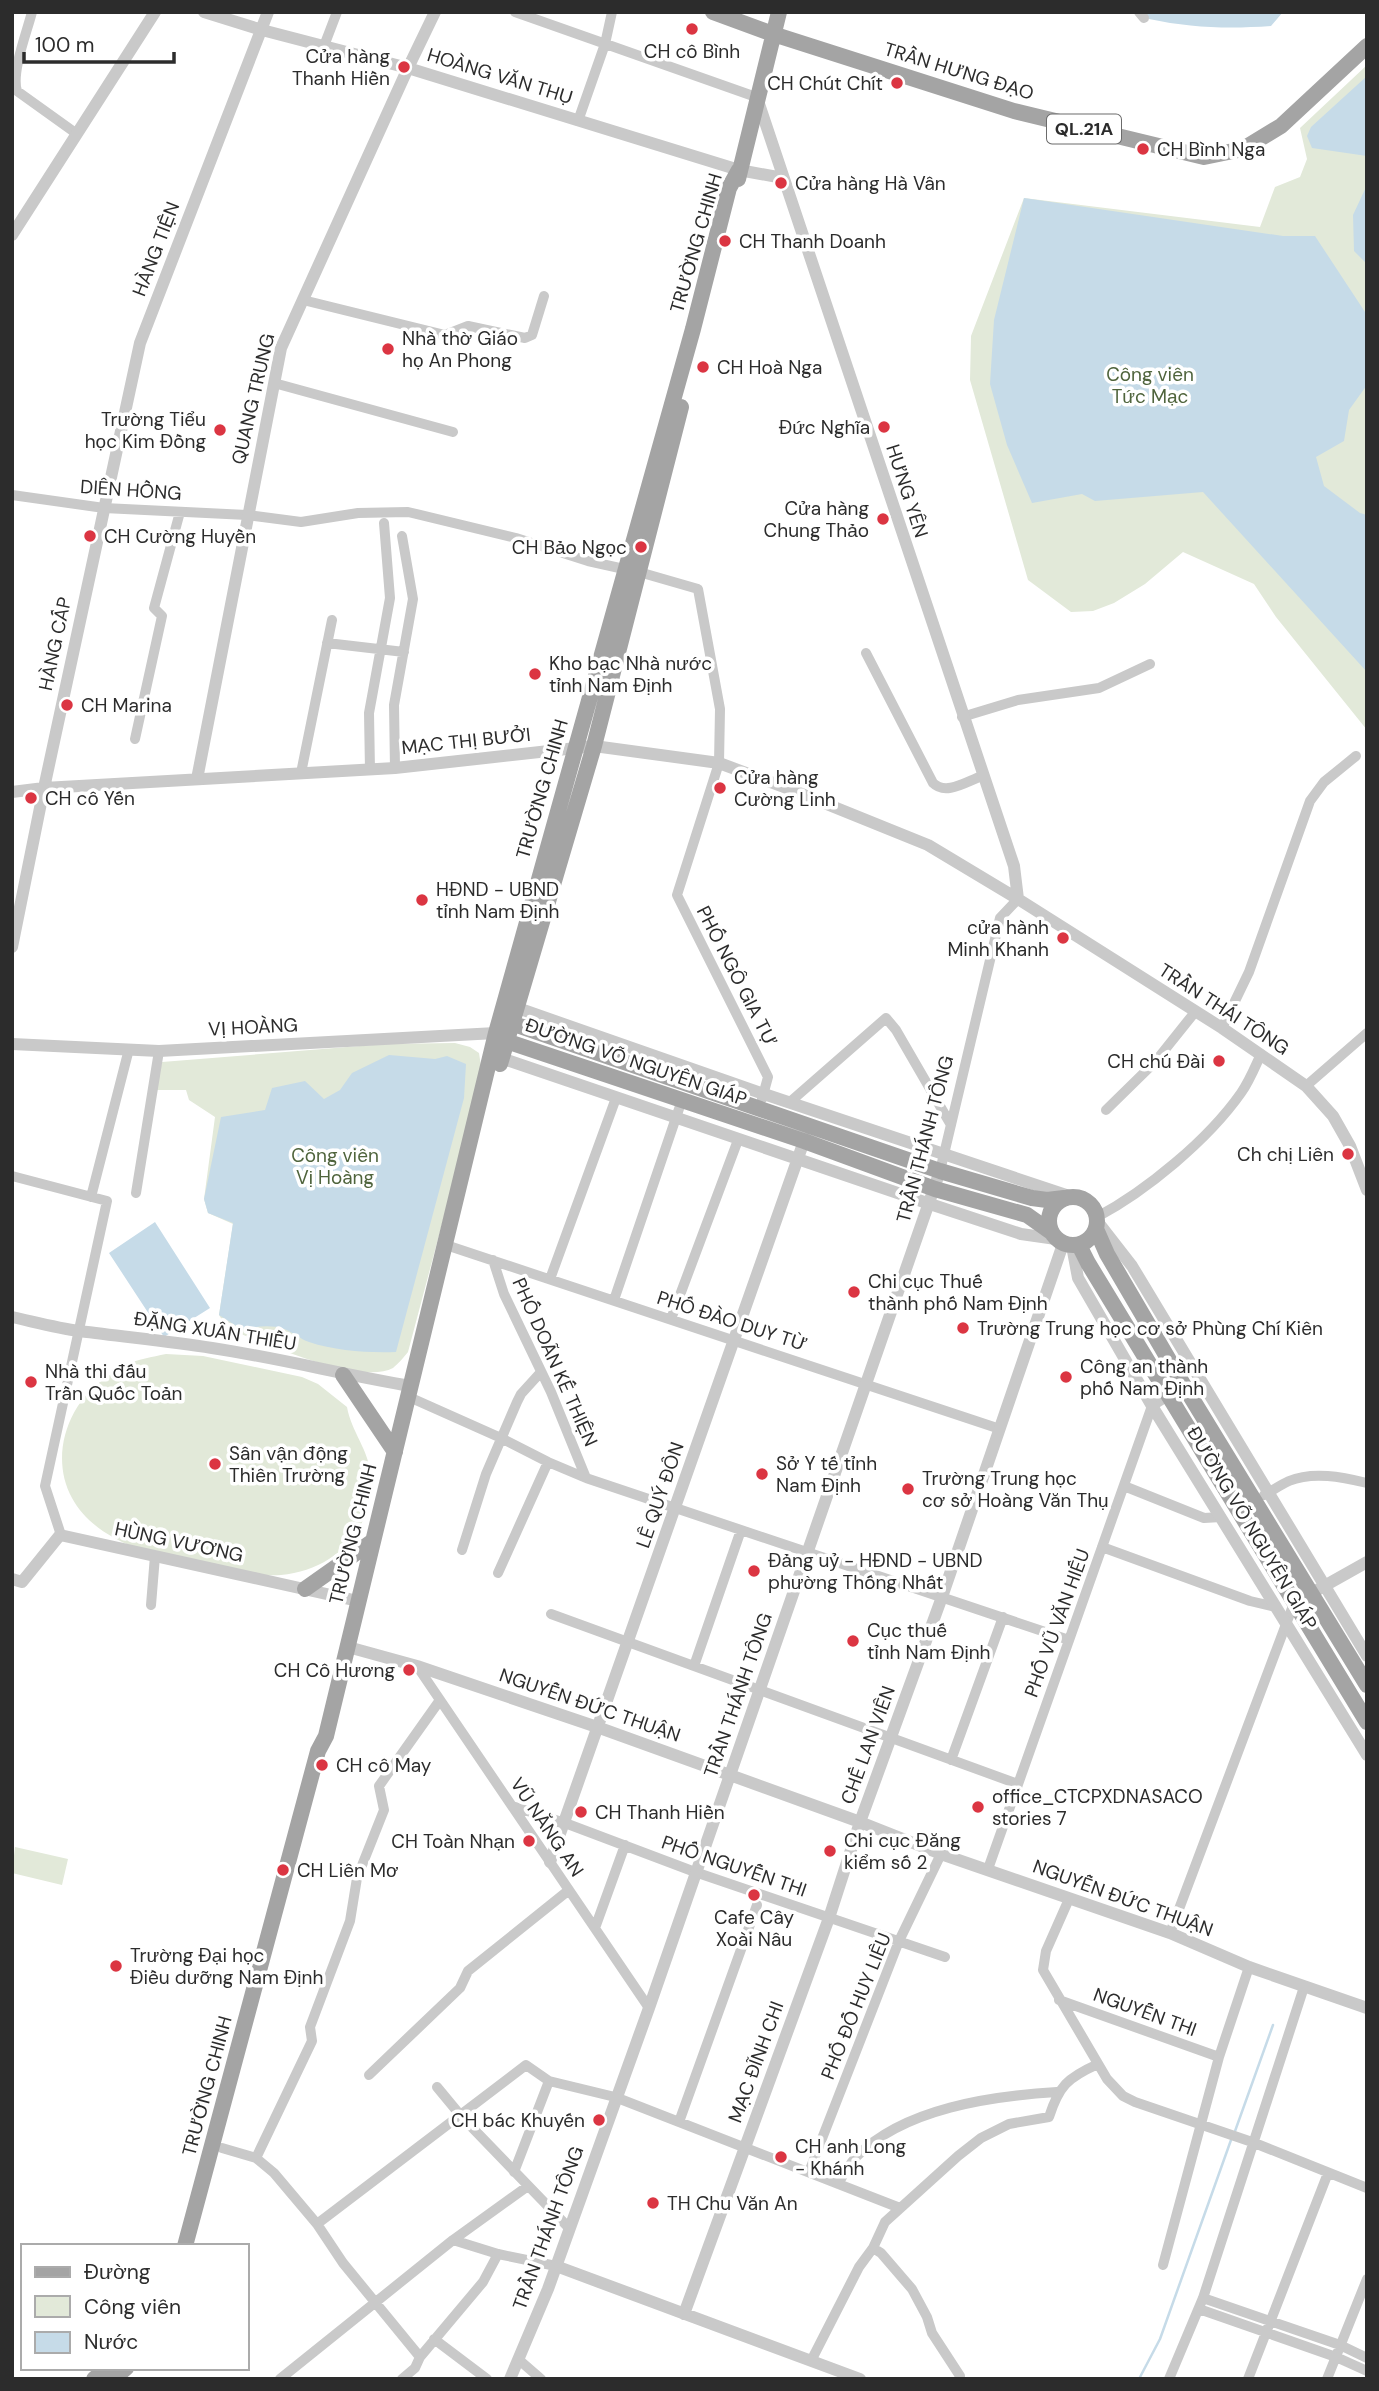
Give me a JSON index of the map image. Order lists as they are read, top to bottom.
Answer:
{
  "streets": {
    "main road": [
      "TRẦN HƯNG ĐẠO",
      "QL.21A",
      "TRƯỜNG CHINH",
      "ĐƯỜNG VÕ NGUYÊN GIÁP"
    ],
    "street": [
      "HOÀNG VĂN THỤ",
      "HÀNG TIỆN",
      "QUANG TRUNG",
      "DIÊN HỒNG",
      "HƯNG YÊN",
      "HÀNG CẤP",
      "MẠC THỊ BƯỞI",
      "PHỐ NGÔ GIA TỰ",
      "TRẦN THÁI TÔNG",
      "VỊ HOÀNG",
      "TRẦN THÁNH TÔNG",
      "PHỐ ĐÀO DUY TỪ",
      "ĐẶNG XUÂN THIỀU",
      "PHỐ DOÃN KẾ THIỆN",
      "LÊ QUÝ ĐÔN",
      "HÙNG VƯƠNG",
      "PHỐ VŨ VĂN HIẾU",
      "NGUYỄN ĐỨC THUẬN",
      "CHẾ LAN VIÊN",
      "VŨ NĂNG AN",
      "PHỐ NGUYỄN THI",
      "PHỐ ĐỖ HUY LIÊU",
      "NGUYỄN THI",
      "MẠC ĐĨNH CHI"
    ]
  },
  "crossings": [
    ["TRẦN HƯNG ĐẠO", "TRƯỜNG CHINH"],
    ["HOÀNG VĂN THỤ", "TRƯỜNG CHINH"],
    ["HOÀNG VĂN THỤ", "HÀNG TIỆN"],
    ["HOÀNG VĂN THỤ", "QUANG TRUNG"],
    ["HOÀNG VĂN THỤ", "HƯNG YÊN"],
    ["TRƯỜNG CHINH", "DIÊN HỒNG"],
    ["TRƯỜNG CHINH", "HƯNG YÊN"],
    ["TRƯỜNG CHINH", "MẠC THỊ BƯỞI"],
    ["TRƯỜNG CHINH", "PHỐ NGÔ GIA TỰ"],
    ["TRƯỜNG CHINH", "VỊ HOÀNG"],
    ["TRƯỜNG CHINH", "ĐƯỜNG VÕ NGUYÊN GIÁP"],
    ["TRƯỜNG CHINH", "PHỐ ĐÀO DUY TỪ"],
    ["TRƯỜNG CHINH", "ĐẶNG XUÂN THIỀU"],
    ["TRƯỜNG CHINH", "HÙNG VƯƠNG"],
    ["TRƯỜNG CHINH", "NGUYỄN ĐỨC THUẬN"],
    ["HÀNG TIỆN", "DIÊN HỒNG"],
    ["HÀNG TIỆN", "HÀNG CẤP"],
    ["QUANG TRUNG", "DIÊN HỒNG"],
    ["QUANG TRUNG", "MẠC THỊ BƯỞI"],
    ["DIÊN HỒNG", "HÀNG CẤP"],
    ["DIÊN HỒNG", "PHỐ NGÔ GIA TỰ"],
    ["HƯNG YÊN", "MẠC THỊ BƯỞI"],
    ["HƯNG YÊN", "TRẦN THÁI TÔNG"],
    ["HƯNG YÊN", "TRẦN THÁNH TÔNG"],
    ["HÀNG CẤP", "MẠC THỊ BƯỞI"],
    ["MẠC THỊ BƯỞI", "PHỐ NGÔ GIA TỰ"],
    ["MẠC THỊ BƯỞI", "TRẦN THÁI TÔNG"],
    ["MẠC THỊ BƯỞI", "TRẦN THÁNH TÔNG"],
    ["PHỐ NGÔ GIA TỰ", "ĐƯỜNG VÕ NGUYÊN GIÁP"],
    ["TRẦN THÁI TÔNG", "TRẦN THÁNH TÔNG"],
    ["VỊ HOÀNG", "ĐƯỜNG VÕ NGUYÊN GIÁP"],
    ["ĐƯỜNG VÕ NGUYÊN GIÁP", "TRẦN THÁNH TÔNG"],
    ["ĐƯỜNG VÕ NGUYÊN GIÁP", "LÊ QUÝ ĐÔN"],
    ["ĐƯỜNG VÕ NGUYÊN GIÁP", "PHỐ VŨ VĂN HIẾU"],
    ["ĐƯỜNG VÕ NGUYÊN GIÁP", "CHẾ LAN VIÊN"],
    ["TRẦN THÁNH TÔNG", "PHỐ ĐÀO DUY TỪ"],
    ["TRẦN THÁNH TÔNG", "NGUYỄN ĐỨC THUẬN"],
    ["TRẦN THÁNH TÔNG", "VŨ NĂNG AN"],
    ["TRẦN THÁNH TÔNG", "PHỐ NGUYỄN THI"],
    ["PHỐ ĐÀO DUY TỪ", "PHỐ DOÃN KẾ THIỆN"],
    ["PHỐ ĐÀO DUY TỪ", "LÊ QUÝ ĐÔN"],
    ["PHỐ ĐÀO DUY TỪ", "CHẾ LAN VIÊN"],
    ["LÊ QUÝ ĐÔN", "NGUYỄN ĐỨC THUẬN"],
    ["LÊ QUÝ ĐÔN", "VŨ NĂNG AN"],
    ["LÊ QUÝ ĐÔN", "PHỐ NGUYỄN THI"],
    ["PHỐ VŨ VĂN HIẾU", "NGUYỄN ĐỨC THUẬN"],
    ["NGUYỄN ĐỨC THUẬN", "CHẾ LAN VIÊN"],
    ["NGUYỄN ĐỨC THUẬN", "VŨ NĂNG AN"],
    ["NGUYỄN ĐỨC THUẬN", "PHỐ ĐỖ HUY LIÊU"],
    ["NGUYỄN ĐỨC THUẬN", "MẠC ĐĨNH CHI"],
    ["CHẾ LAN VIÊN", "MẠC ĐĨNH CHI"],
    ["VŨ NĂNG AN", "PHỐ NGUYỄN THI"],
    ["PHỐ NGUYỄN THI", "PHỐ ĐỖ HUY LIÊU"],
    ["PHỐ NGUYỄN THI", "MẠC ĐĨNH CHI"]
  ],
  "parks": ["Công viên Tức Mạc", "Công viên Vị Hoàng"],
  "places": [
    "CH cô Bình",
    "Cửa hàng Thanh Hiền",
    "CH Chút Chít",
    "CH Bình Nga",
    "Cửa hàng Hà Vân",
    "CH Thanh Doanh",
    "Nhà thờ Giáo họ An Phong",
    "CH Hoà Nga",
    "Đức Nghĩa",
    "Trường Tiểu học Kim Đồng",
    "Cửa hàng Chung Thảo",
    "CH Cường Huyền",
    "CH Bảo Ngọc",
    "Kho bạc Nhà nước tỉnh Nam Định",
    "CH Marina",
    "Cửa hàng Cường Linh",
    "CH cô Yến",
    "HĐND - UBND tỉnh Nam Định",
    "cửa hành Minh Khanh",
    "CH chú Đài",
    "Ch chị Liên",
    "Chi cục Thuế thành phố Nam Định",
    "Trường Trung học cơ sở Phùng Chí Kiên",
    "Công an thành phố Nam Định",
    "Nhà thi đấu Trần Quốc Toản",
    "Sân vận động Thiên Trường",
    "Sở Y tế tỉnh Nam Định",
    "Trường Trung học cơ sở Hoàng Văn Thụ",
    "Đảng uỷ - HĐND - UBND phường Thống Nhất",
    "Cục thuế tỉnh Nam Định",
    "CH Cô Hương",
    "CH cô May",
    "office_CTCPXDNASACO stories 7",
    "CH Thanh Hiền",
    "CH Toàn Nhạn",
    "Chi cục Đăng kiểm số 2",
    "CH Liên Mơ",
    "Cafe Cây Xoài Nâu",
    "Trường Đại học Điều dưỡng Nam Định",
    "CH bác Khuyến",
    "CH anh Long - Khánh",
    "TH Chu Văn An"
  ],
  "legend": ["Đường", "Công viên", "Nước"],
  "scale_bar": "100 m"
}
